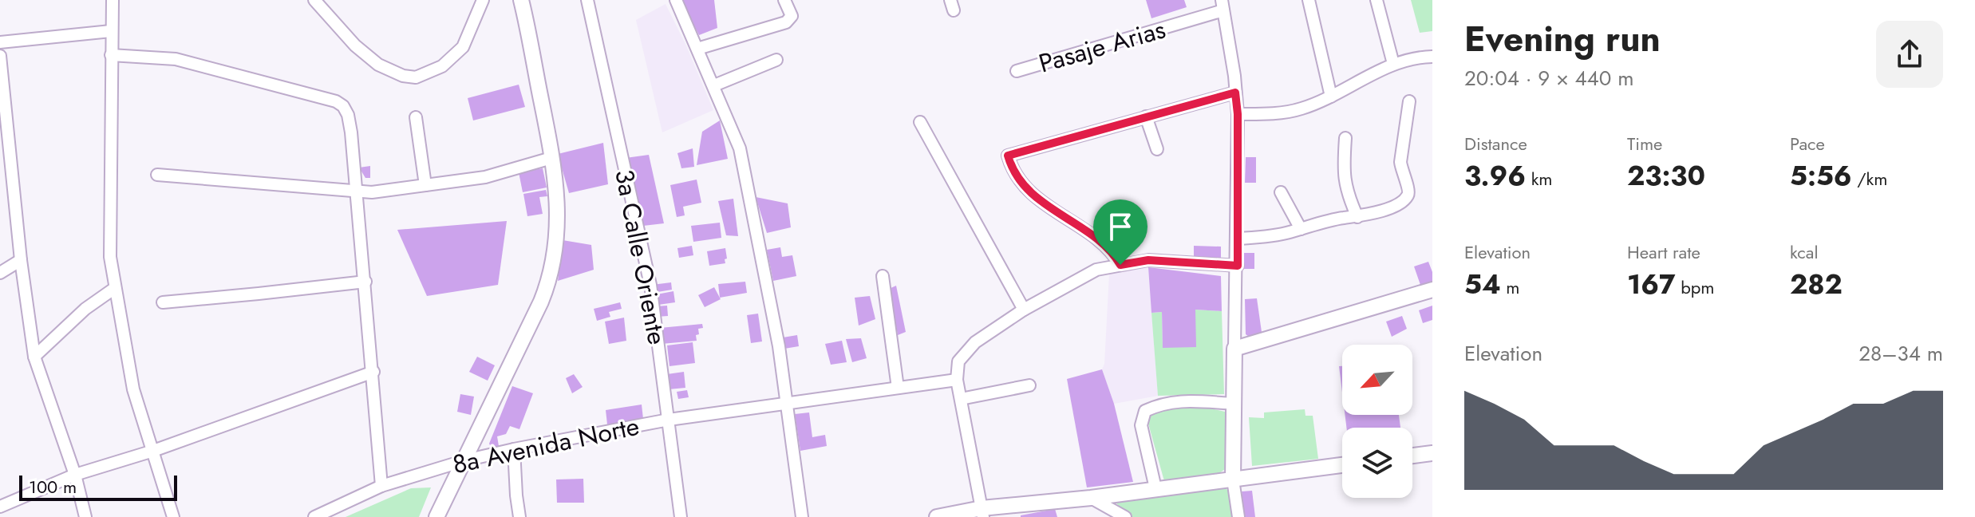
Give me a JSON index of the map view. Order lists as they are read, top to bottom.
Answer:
{
  "streets": {
    "street": ["Pasaje Arias", "3a Calle Oriente", "8a Avenida Norte"]
  },
  "crossings": [
    ["3a Calle Oriente", "8a Avenida Norte"]
  ],
  "scale_bar": "100 m",
  "north": "bottom left",
  "page": {
    "heading": ["Evening run", "20:04 · 9 × 440 m"],
    "stats": [
      ["Distance", "3.96 km"],
      ["Time", "23:30"],
      ["Pace", "5:56 /km"],
      ["Elevation", "54 m"],
      ["Heart rate", "167 bpm"],
      ["kcal", "282"]
    ],
    "chart": ["Elevation", "28–34 m"],
    "scale": "100 m"
  }
}
